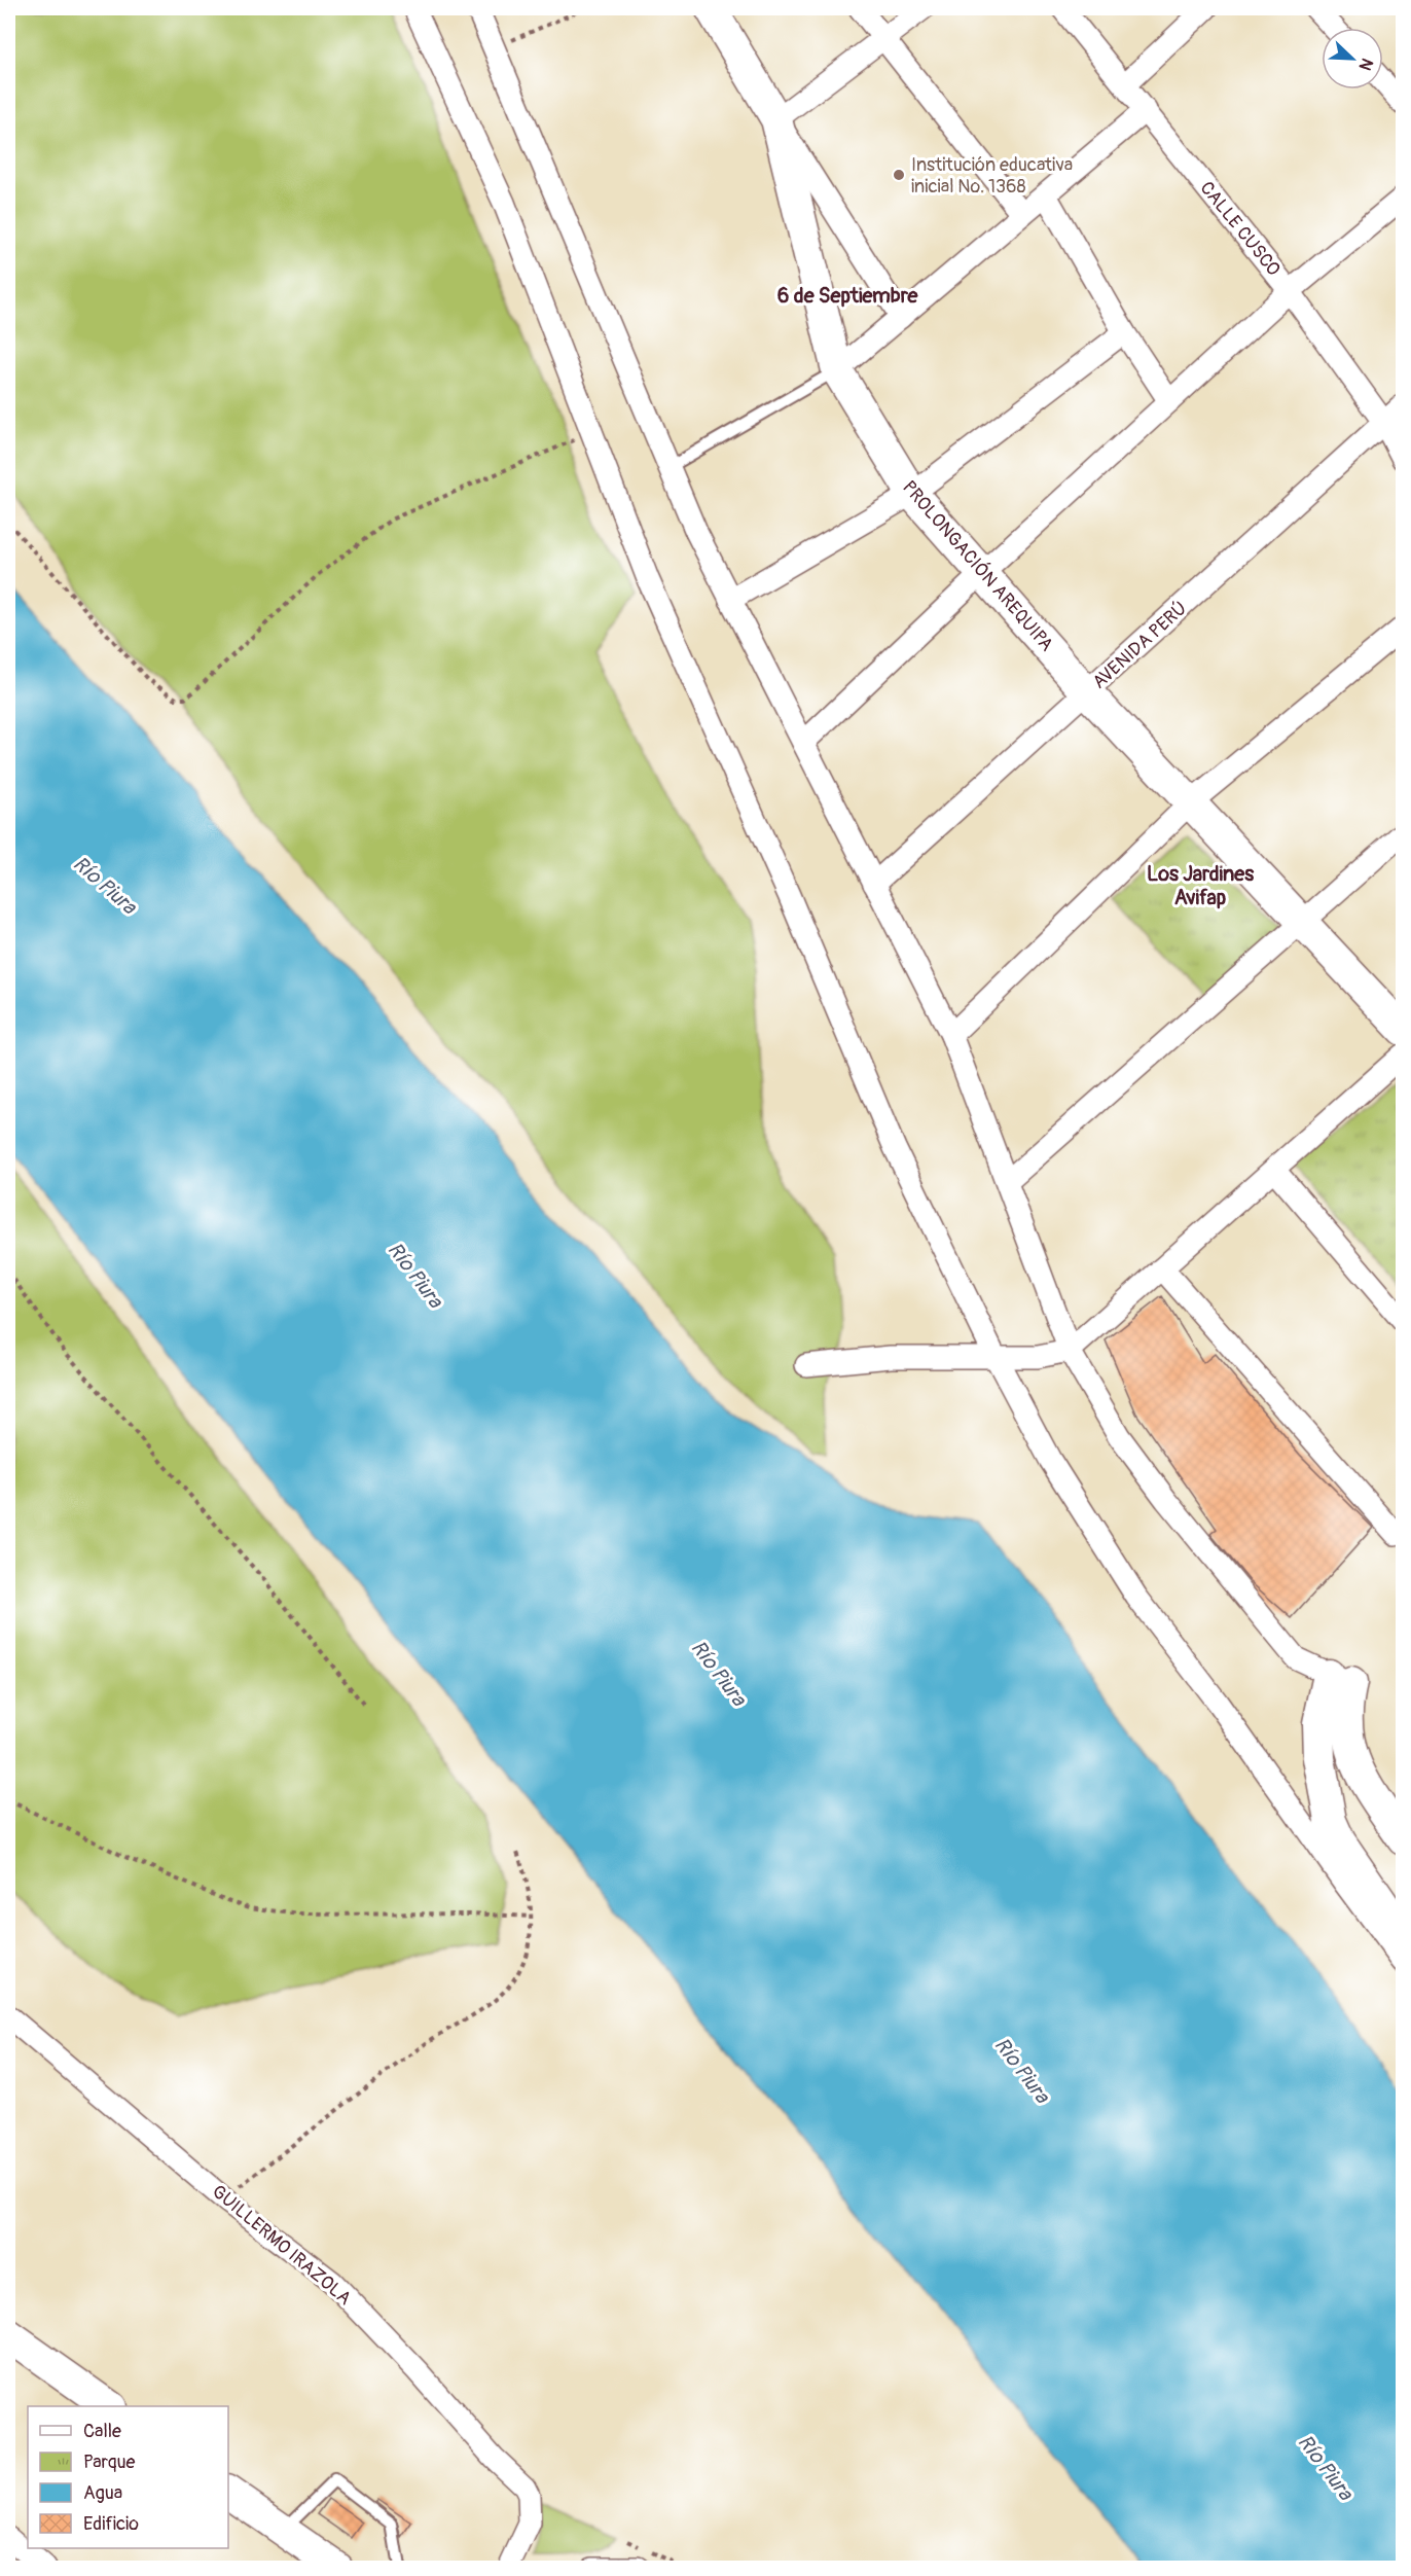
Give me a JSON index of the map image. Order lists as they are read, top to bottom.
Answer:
{
  "streets": {
    "street": [
      "CALLE CUSCO",
      "PROLONGACIÓN AREQUIPA",
      "AVENIDA PERÚ",
      "GUILLERMO IRAZOLA"
    ]
  },
  "crossings": [
    ["CALLE CUSCO", "AVENIDA PERÚ"],
    ["PROLONGACIÓN AREQUIPA", "AVENIDA PERÚ"]
  ],
  "districts": ["6 de Septiembre", "Los Jardines Avifap"],
  "water": ["Río Piura"],
  "places": ["Institución educativa inicial No. 1368"],
  "legend": [
    "Calle",
    "Parque",
    "Agua",
    "Edificio"
  ],
  "north": "bottom right"
}
